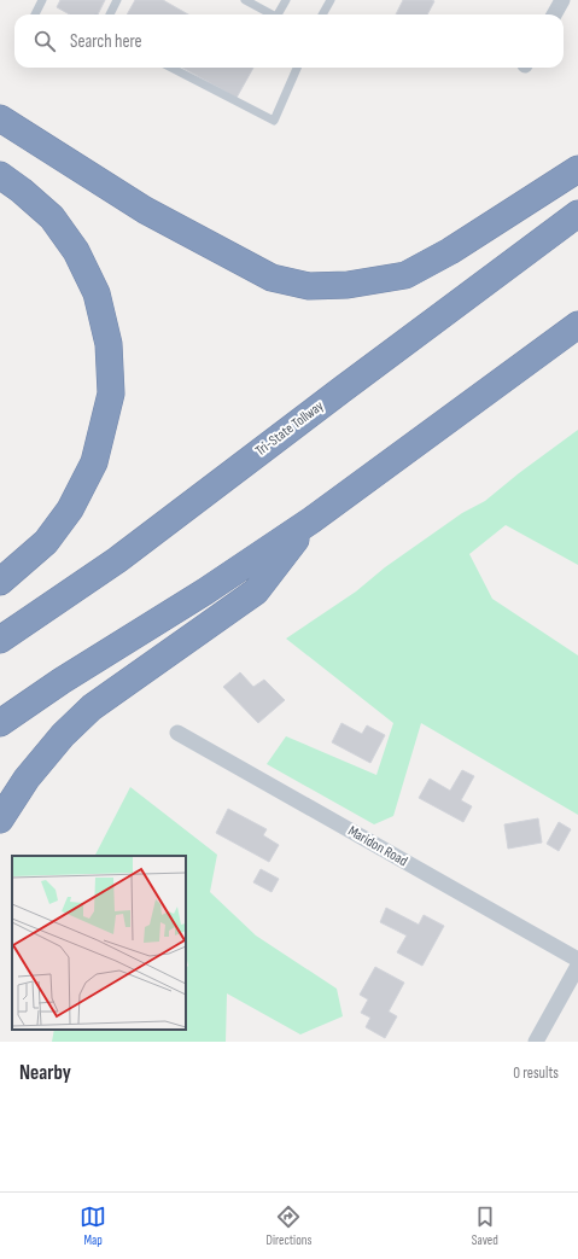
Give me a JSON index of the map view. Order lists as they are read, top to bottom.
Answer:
{
  "streets": {
    "highway": ["Tri-State Tollway"],
    "street": ["Maridon Road"]
  },
  "page": {
    "search": "Search here",
    "heading": ["Nearby", "0 results"],
    "nav": ["Map", "Directions", "Saved"]
  }
}
